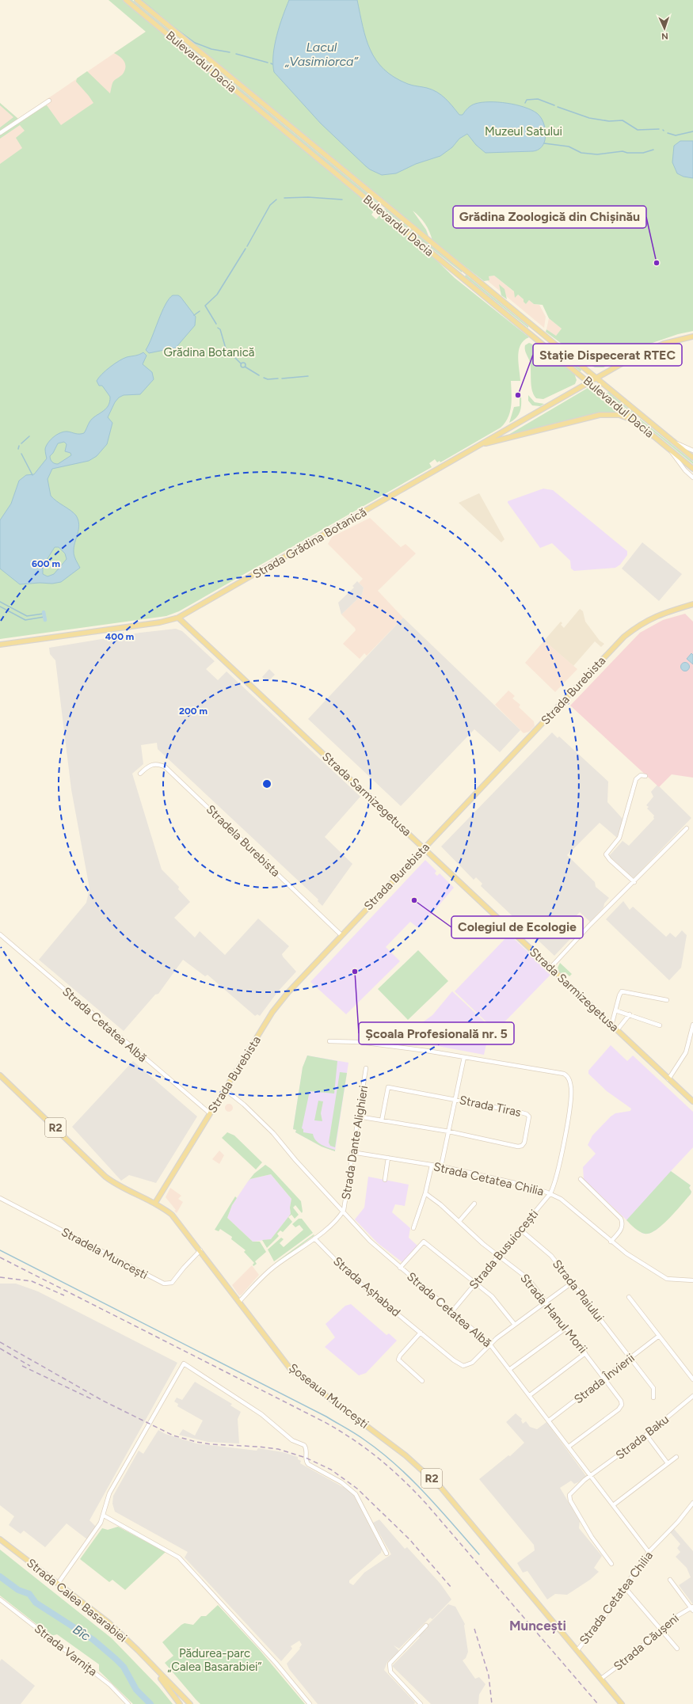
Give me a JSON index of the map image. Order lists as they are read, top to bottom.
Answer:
{
  "streets": {
    "main road": [
      "Bulevardul Dacia",
      "Strada Grădina Botanică",
      "Strada Burebista",
      "Strada Sarmizegetusa",
      "R2",
      "Șoseaua Muncești",
      "Strada Calea Basarabiei"
    ],
    "street": [
      "Stradela Burebista",
      "Strada Cetatea Albă",
      "Strada Tiras",
      "Strada Dante Alighieri",
      "Strada Cetatea Chilia",
      "Strada Busuiocești",
      "Stradela Muncești",
      "Strada Așhabad",
      "Strada Plaiului",
      "Strada Hanul Morii",
      "Strada Învierii",
      "Strada Baku",
      "Strada Căușeni",
      "Strada Varnița"
    ]
  },
  "crossings": [
    ["Bulevardul Dacia", "Strada Grădina Botanică"],
    ["Strada Grădina Botanică", "Strada Sarmizegetusa"],
    ["Strada Burebista", "Strada Sarmizegetusa"],
    ["Strada Burebista", "Stradela Burebista"],
    ["Strada Burebista", "Strada Cetatea Albă"],
    ["Strada Burebista", "Șoseaua Muncești"],
    ["Strada Cetatea Albă", "Strada Dante Alighieri"],
    ["Strada Cetatea Albă", "Strada Cetatea Chilia"],
    ["Strada Cetatea Albă", "Strada Busuiocești"],
    ["Strada Cetatea Albă", "Strada Așhabad"],
    ["Strada Cetatea Albă", "Strada Hanul Morii"],
    ["Strada Cetatea Albă", "Strada Învierii"],
    ["Strada Cetatea Albă", "Strada Baku"],
    ["Strada Tiras", "Strada Dante Alighieri"],
    ["Strada Dante Alighieri", "Strada Cetatea Chilia"],
    ["Strada Dante Alighieri", "Strada Așhabad"],
    ["Strada Dante Alighieri", "Șoseaua Muncești"],
    ["Strada Cetatea Chilia", "Strada Busuiocești"],
    ["Strada Cetatea Chilia", "Șoseaua Muncești"],
    ["Strada Busuiocești", "Strada Plaiului"],
    ["Strada Busuiocești", "Strada Hanul Morii"],
    ["Stradela Muncești", "Șoseaua Muncești"],
    ["Strada Plaiului", "Strada Învierii"],
    ["Strada Hanul Morii", "Strada Învierii"],
    ["Șoseaua Muncești", "Strada Căușeni"]
  ],
  "districts": ["Muncești"],
  "water": ["Lacul „Vasimiorca”", "Bîc"],
  "parks": ["Muzeul Satului", "Grădina Botanică", "Pădurea-parc „Calea Basarabiei”"],
  "places": [
    "Grădina Zoologică din Chișinău",
    "Stație Dispecerat RTEC",
    "Colegiul de Ecologie",
    "Școala Profesională nr. 5"
  ],
  "north": "bottom",
  "rings": ["600 m", "400 m", "200 m"]
}
